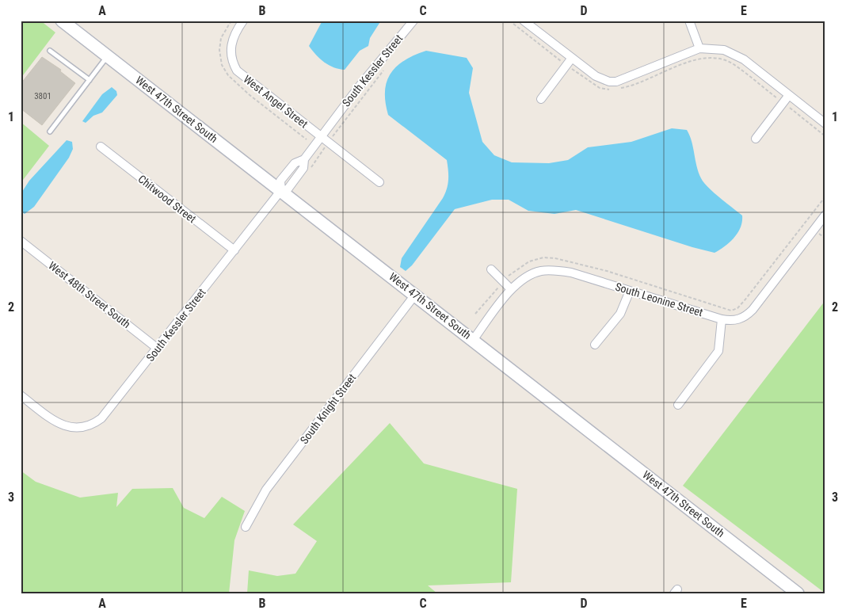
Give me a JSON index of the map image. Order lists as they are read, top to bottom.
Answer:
{
  "streets": {
    "street": [
      "South Kessler Street",
      "West Angel Street",
      "West 47th Street South",
      "Chitwood Street",
      "West 48th Street South",
      "South Leonine Street",
      "South Knight Street"
    ]
  },
  "crossings": [
    ["South Kessler Street", "West Angel Street"],
    ["South Kessler Street", "West 47th Street South"],
    ["South Kessler Street", "Chitwood Street"],
    ["South Kessler Street", "West 48th Street South"],
    ["West 47th Street South", "South Leonine Street"],
    ["West 47th Street South", "South Knight Street"]
  ],
  "house_numbers": ["3801"],
  "grid": {
    "columns": [
      "A",
      "B",
      "C",
      "D",
      "E"
    ],
    "rows": ["1", "2", "3"]
  }
}
